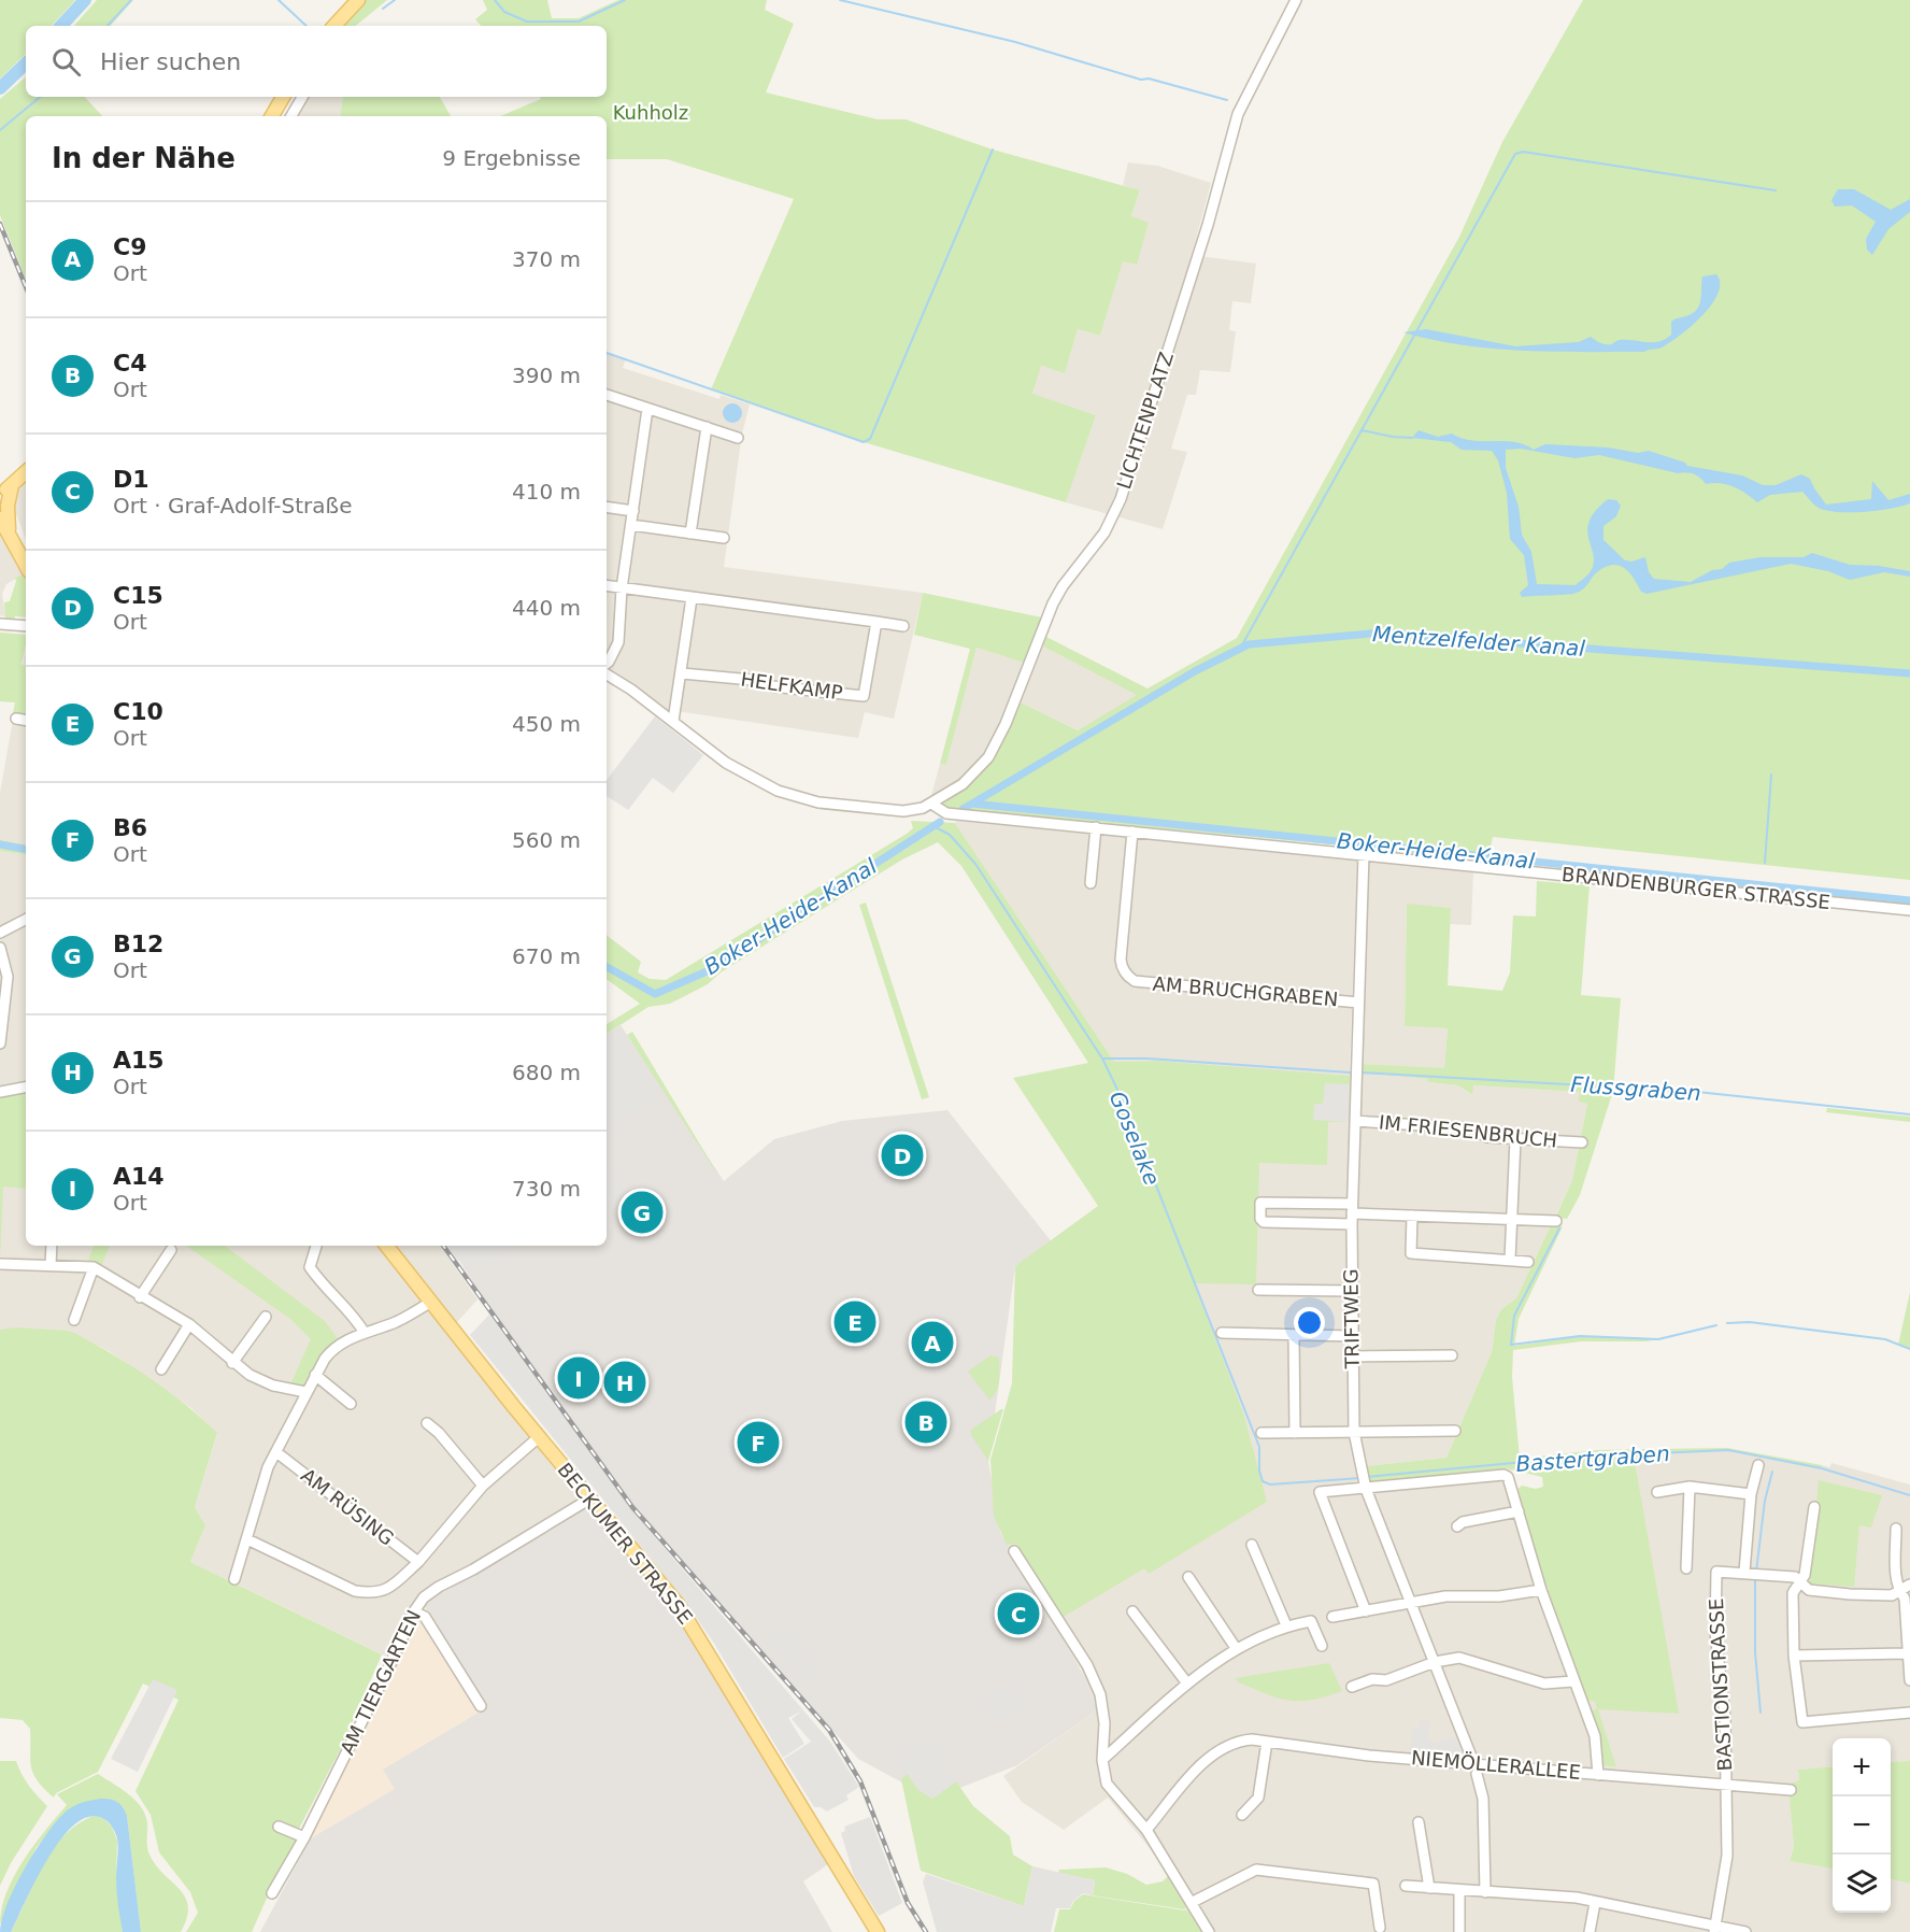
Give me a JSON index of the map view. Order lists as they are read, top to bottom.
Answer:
{
  "streets": {
    "main road": ["BECKUMER STRASSE"],
    "street": [
      "LICHTENPLATZ",
      "HELFKAMP",
      "BRANDENBURGER STRASSE",
      "AM BRUCHGRABEN",
      "IM FRIESENBRUCH",
      "TRIFTWEG",
      "AM RÜSING",
      "AM TIERGARTEN",
      "BASTIONSTRASSE",
      "NIEMÖLLERALLEE"
    ]
  },
  "crossings": [
    ["LICHTENPLATZ", "BRANDENBURGER STRASSE"],
    ["BRANDENBURGER STRASSE", "AM BRUCHGRABEN"],
    ["BRANDENBURGER STRASSE", "TRIFTWEG"],
    ["AM BRUCHGRABEN", "TRIFTWEG"],
    ["IM FRIESENBRUCH", "TRIFTWEG"],
    ["TRIFTWEG", "NIEMÖLLERALLEE"],
    ["BECKUMER STRASSE", "AM TIERGARTEN"],
    ["BASTIONSTRASSE", "NIEMÖLLERALLEE"]
  ],
  "water": [
    "Mentzelfelder Kanal",
    "Boker-Heide-Kanal",
    "Flussgraben",
    "Goselake",
    "Bastertgraben"
  ],
  "parks": ["Kuhholz"],
  "page": {
    "search": "Hier suchen",
    "heading": ["In der Nähe", "9 Ergebnisse"],
    "list": [
      {
        "mark": "A",
        "name": "C9",
        "note": "Ort",
        "value": "370 m"
      },
      {
        "mark": "B",
        "name": "C4",
        "note": "Ort",
        "value": "390 m"
      },
      {
        "mark": "C",
        "name": "D1",
        "note": "Ort · Graf-Adolf-Straße",
        "value": "410 m"
      },
      {
        "mark": "D",
        "name": "C15",
        "note": "Ort",
        "value": "440 m"
      },
      {
        "mark": "E",
        "name": "C10",
        "note": "Ort",
        "value": "450 m"
      },
      {
        "mark": "F",
        "name": "B6",
        "note": "Ort",
        "value": "560 m"
      },
      {
        "mark": "G",
        "name": "B12",
        "note": "Ort",
        "value": "670 m"
      },
      {
        "mark": "H",
        "name": "A15",
        "note": "Ort",
        "value": "680 m"
      },
      {
        "mark": "I",
        "name": "A14",
        "note": "Ort",
        "value": "730 m"
      }
    ],
    "pins": [
      "D",
      "G",
      "E",
      "A",
      "I",
      "H",
      "B",
      "F",
      "C"
    ],
    "map_buttons": ["+", "−"]
  }
}
